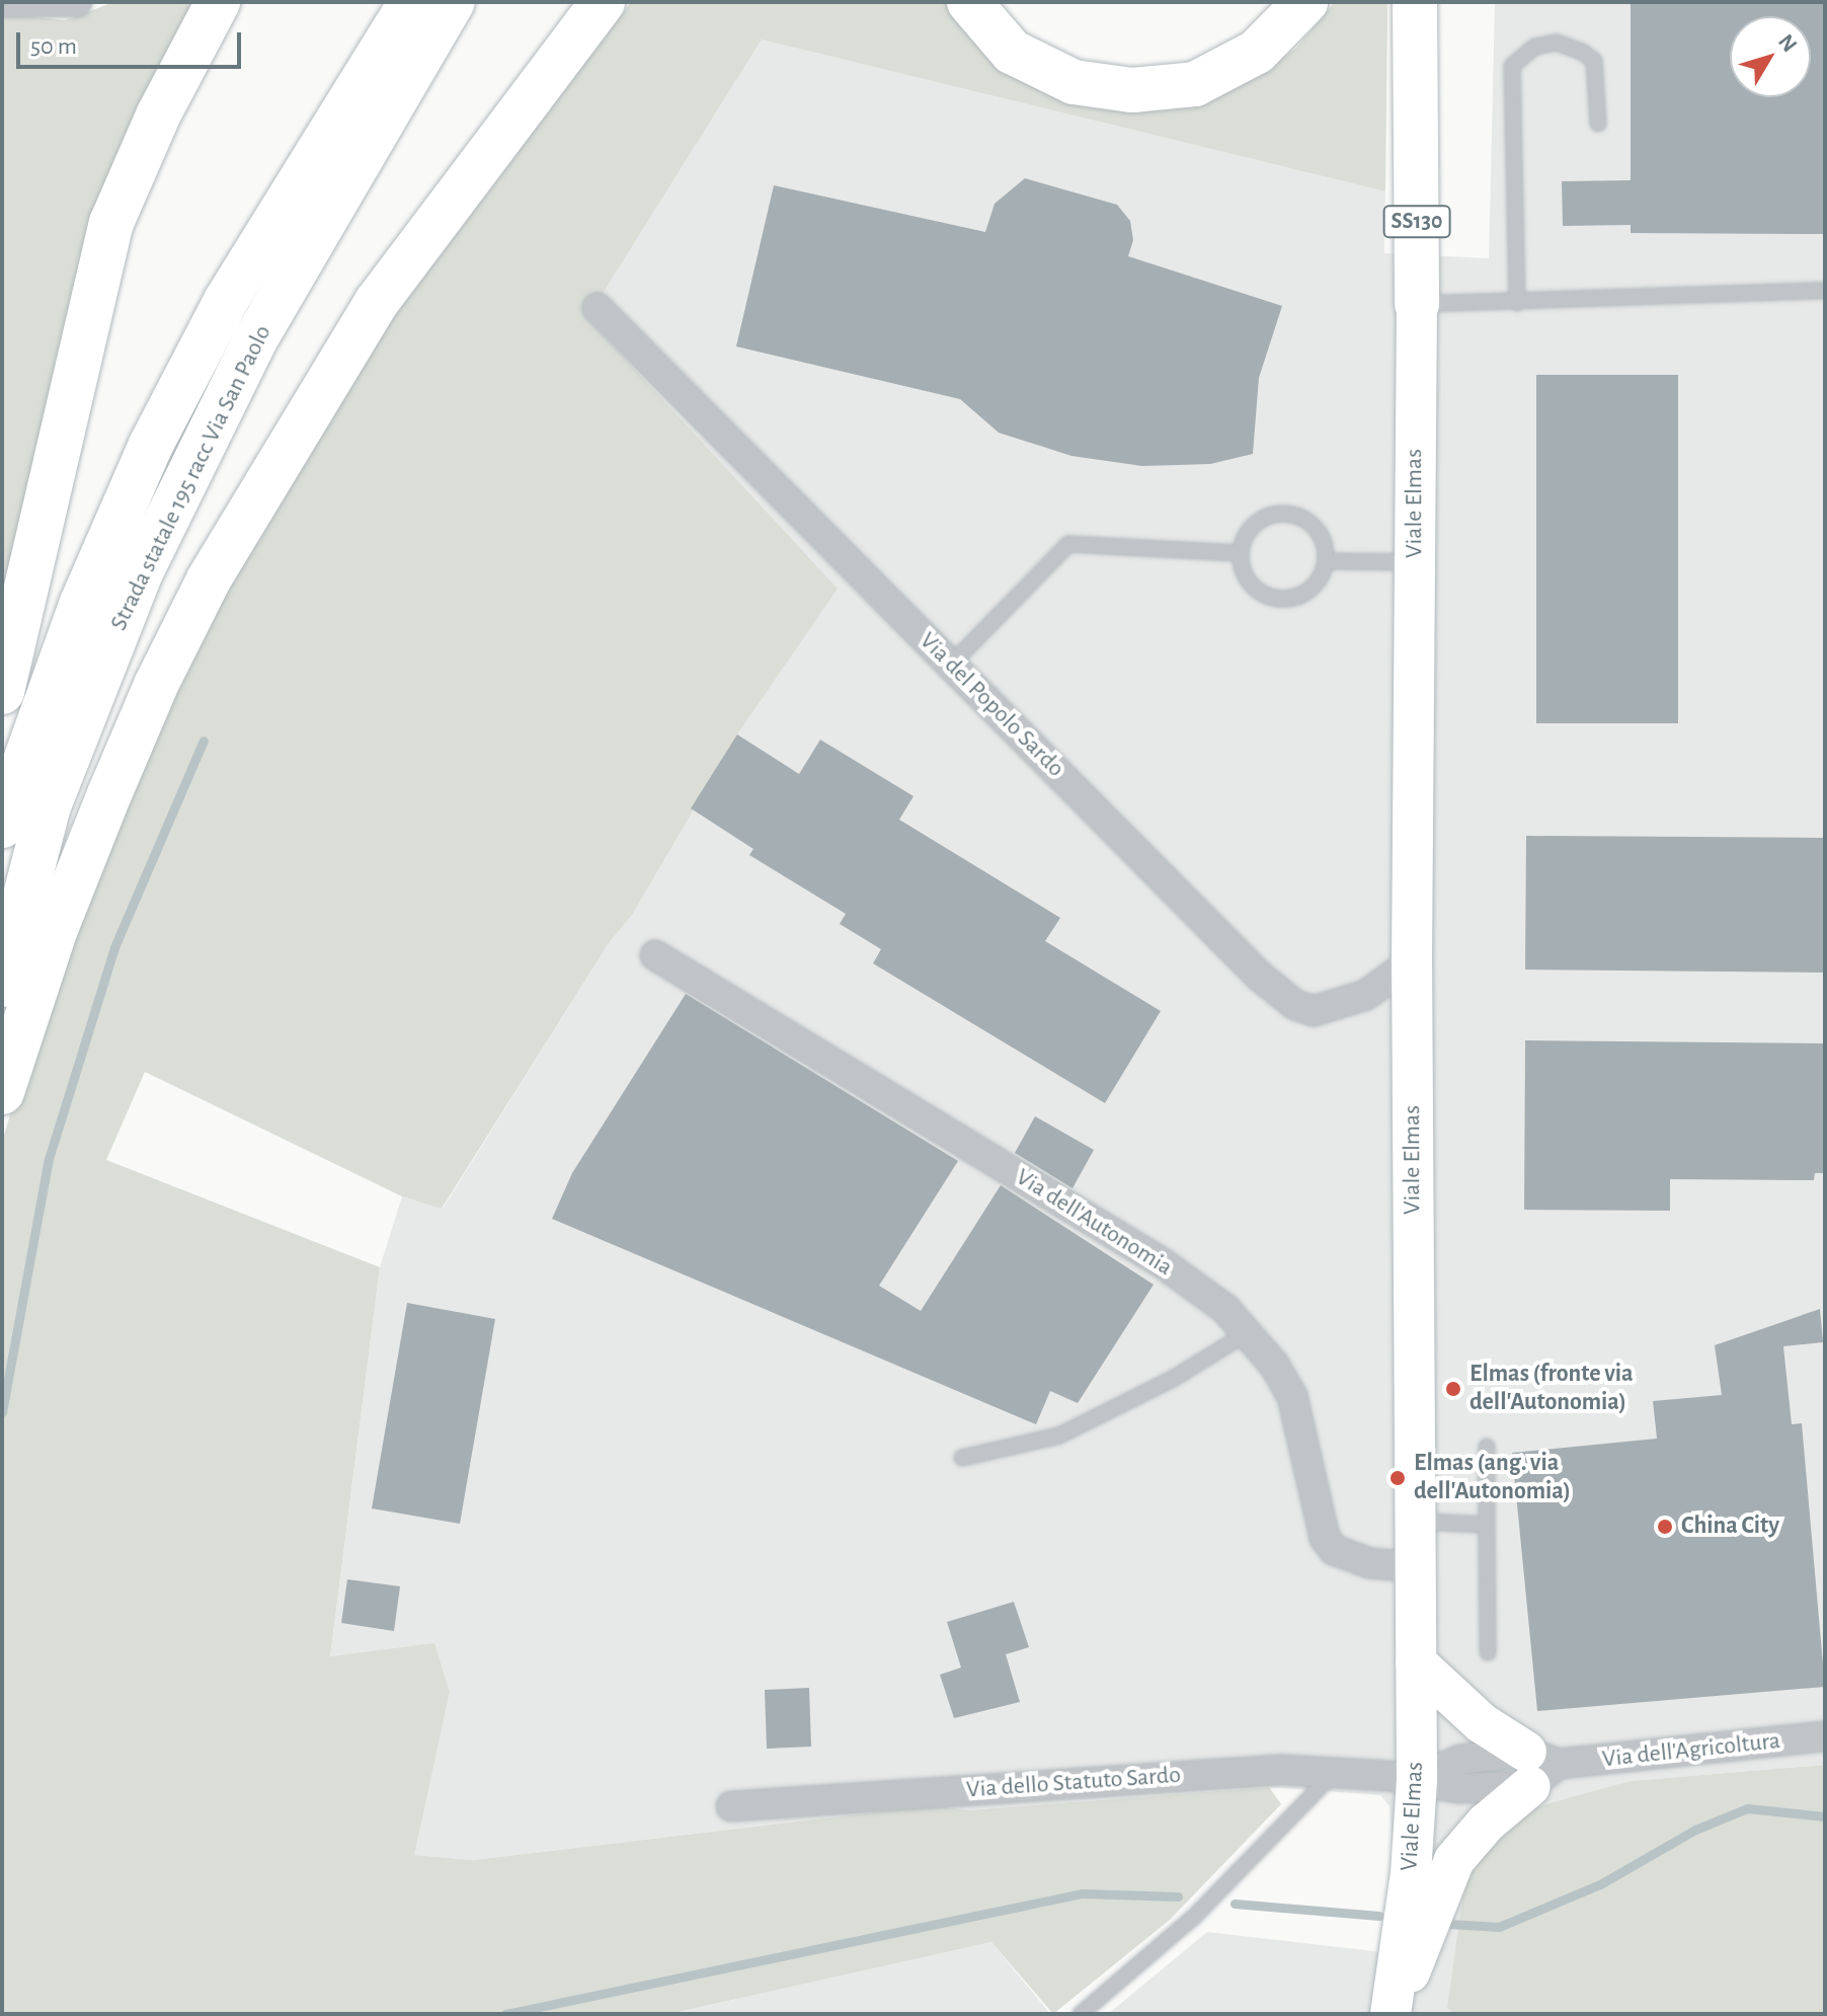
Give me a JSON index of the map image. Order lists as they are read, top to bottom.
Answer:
{
  "streets": {
    "highway": ["SS130", "Strada statale 195 racc Via San Paolo"],
    "main road": ["Viale Elmas"],
    "street": [
      "Via del Popolo Sardo",
      "Via dell'Autonomia",
      "Via dell'Agricoltura",
      "Via dello Statuto Sardo"
    ]
  },
  "crossings": [
    ["SS130", "Viale Elmas"],
    ["Viale Elmas", "Via del Popolo Sardo"],
    ["Viale Elmas", "Via dell'Autonomia"],
    ["Viale Elmas", "Via dell'Agricoltura"],
    ["Viale Elmas", "Via dello Statuto Sardo"],
    ["Via dell'Agricoltura", "Via dello Statuto Sardo"]
  ],
  "places": ["Elmas (fronte via dell'Autonomia)", "Elmas (ang. via dell'Autonomia)", "China City"],
  "scale_bar": "50 m",
  "north": "top right"
}
